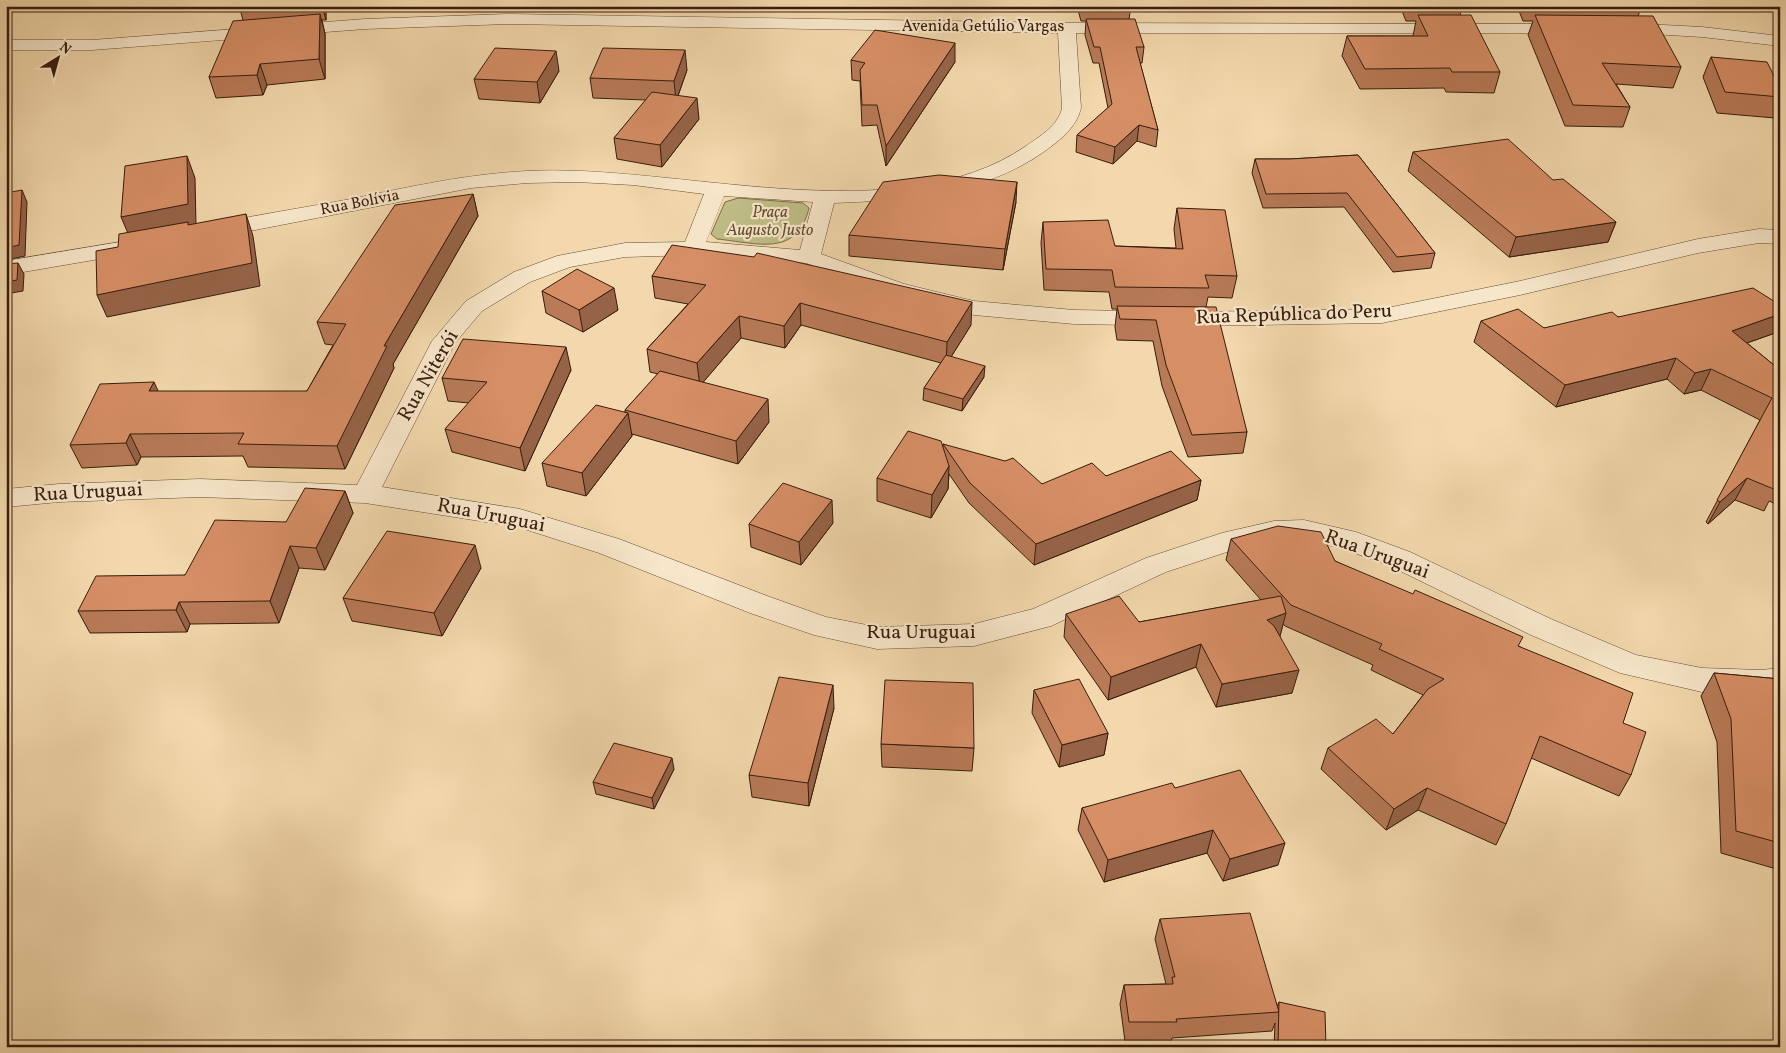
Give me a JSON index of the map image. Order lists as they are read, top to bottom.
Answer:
{
  "streets": {
    "street": [
      "Avenida Getúlio Vargas",
      "Rua Bolívia",
      "Rua República do Peru",
      "Rua Niterói",
      "Rua Uruguai"
    ]
  },
  "crossings": [
    ["Rua Niterói", "Rua Uruguai"]
  ],
  "parks": ["Praça Augusto Justo"],
  "north": "top right"
}
